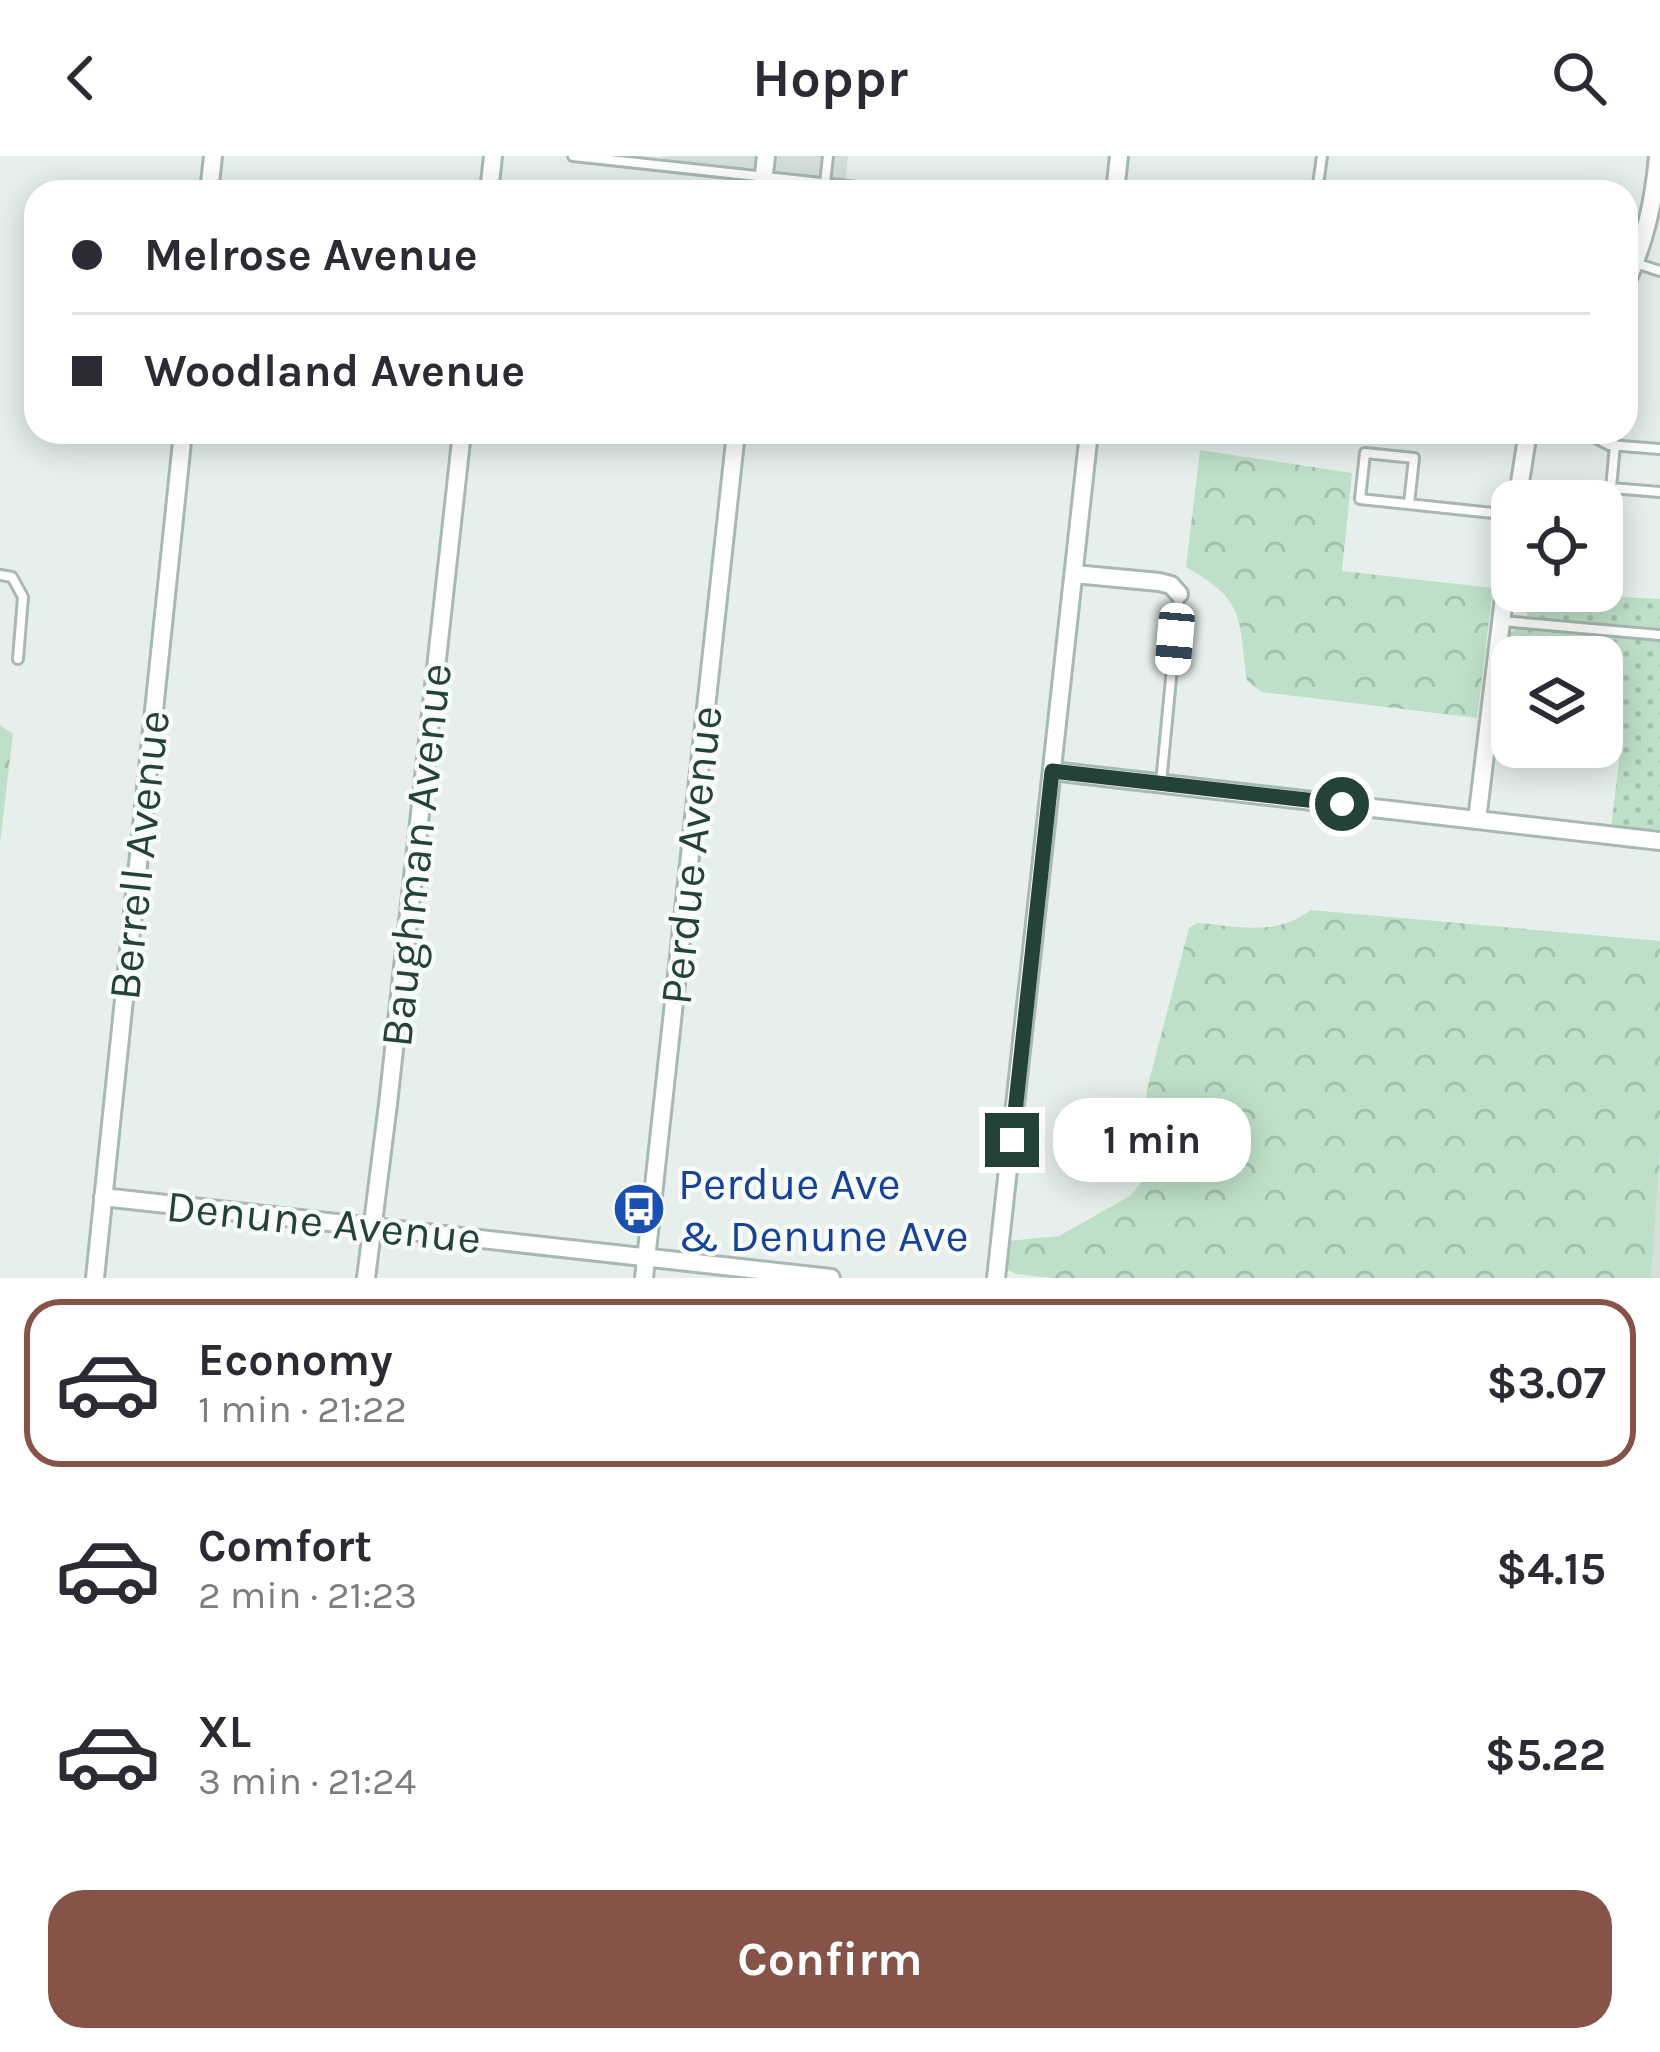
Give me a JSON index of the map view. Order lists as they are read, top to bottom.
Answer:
{
  "streets": {
    "street": [
      "Berrell Avenue",
      "Baughman Avenue",
      "Perdue Avenue",
      "Denune Avenue"
    ]
  },
  "crossings": [
    ["Berrell Avenue", "Denune Avenue"],
    ["Baughman Avenue", "Denune Avenue"],
    ["Perdue Avenue", "Denune Avenue"]
  ],
  "places": {
    "bus stop": ["Perdue Ave & Denune Ave"]
  },
  "page": {
    "header": "Hoppr",
    "banner": ["Melrose Avenue", "Woodland Avenue"],
    "bubble": "1 min",
    "list": [
      {
        "name": "Economy",
        "note": "1 min · 21:22",
        "value": "$3.07"
      },
      {
        "name": "Comfort",
        "note": "2 min · 21:23",
        "value": "$4.15"
      },
      {
        "name": "XL",
        "note": "3 min · 21:24",
        "value": "$5.22"
      }
    ],
    "buttons": "Confirm"
  }
}
